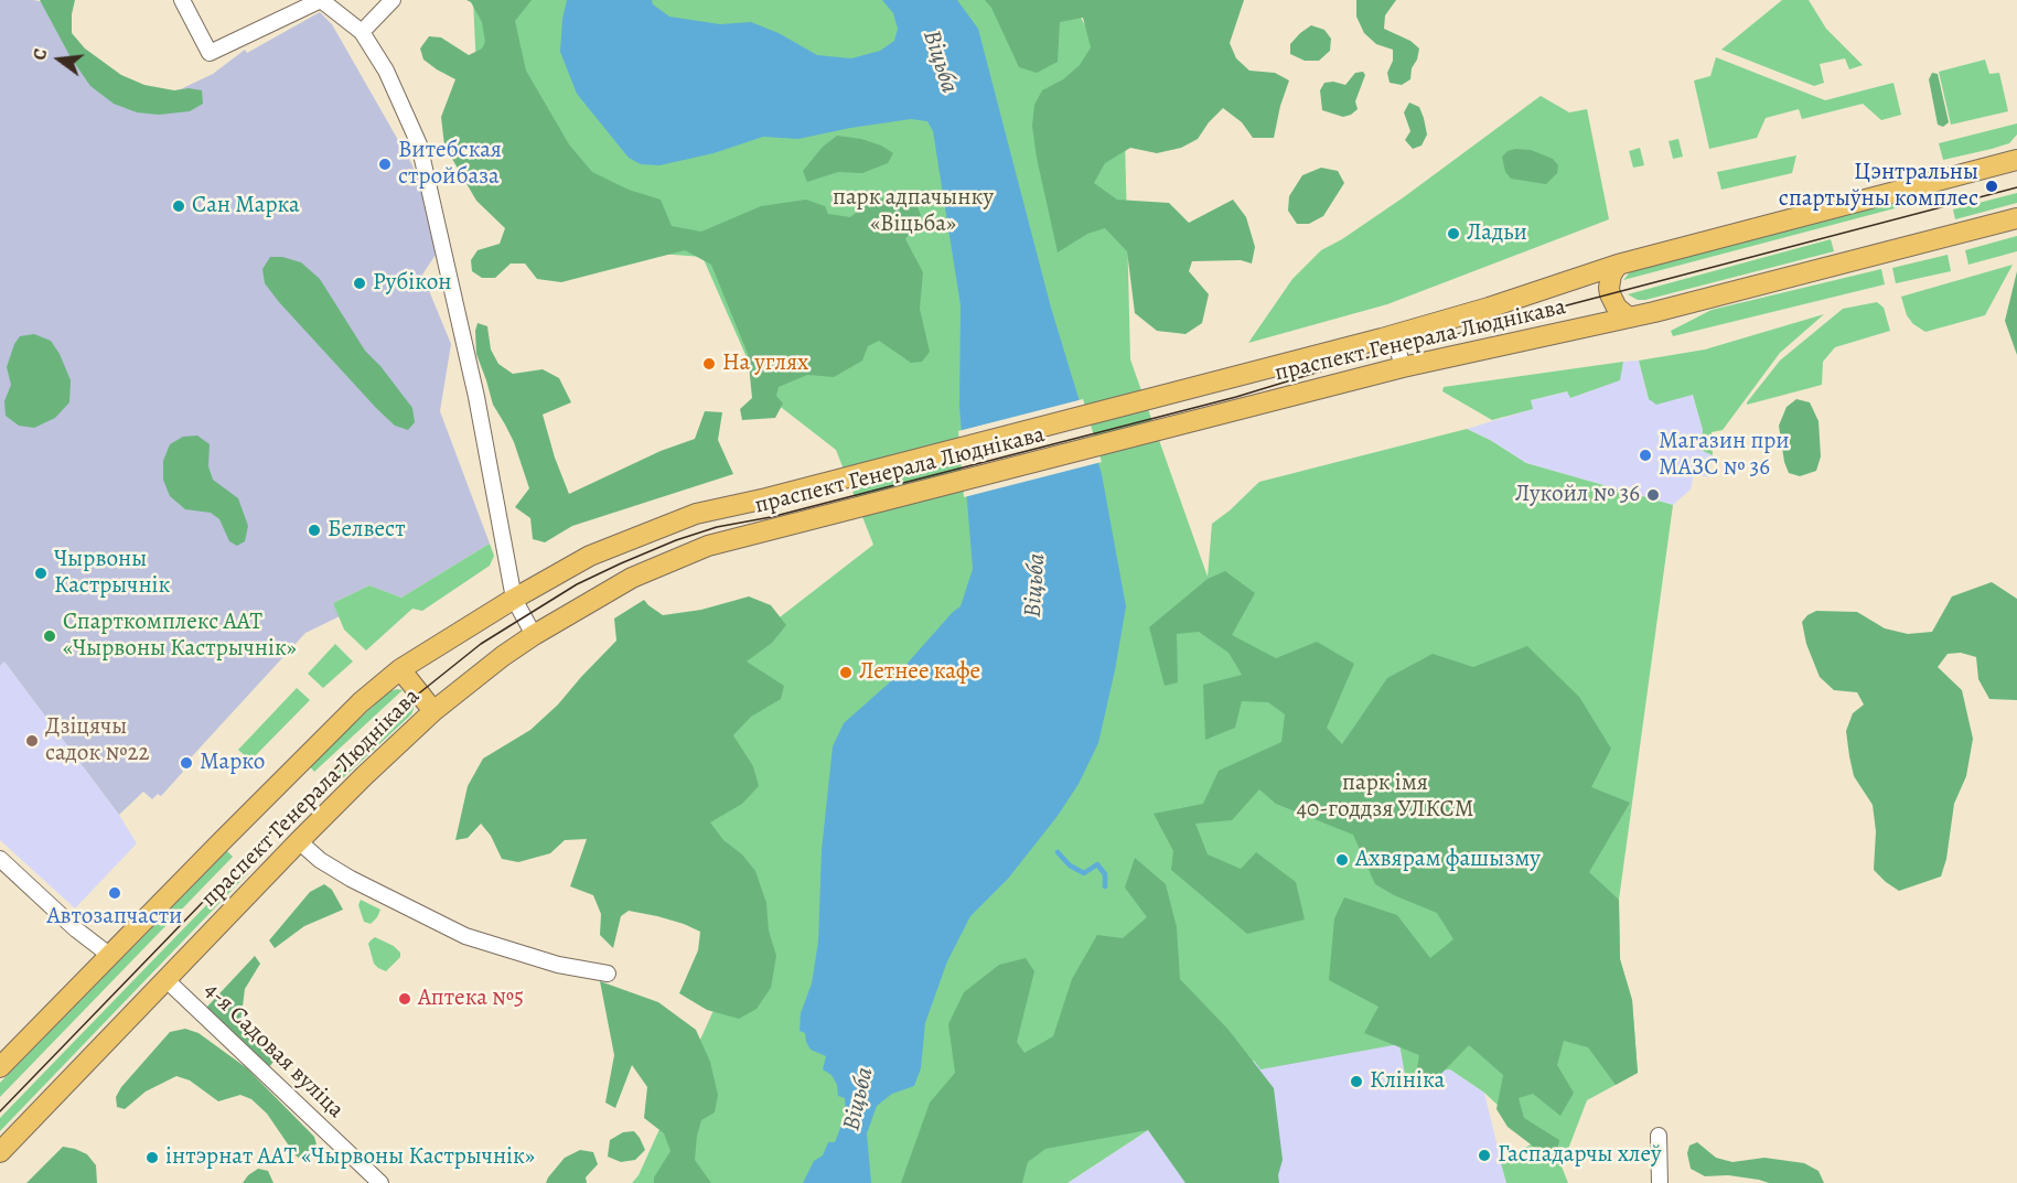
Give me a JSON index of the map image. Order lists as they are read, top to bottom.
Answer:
{
  "streets": {
    "main road": ["праспект Генерала Люднікава"],
    "street": ["4-я Садовая вуліца"]
  },
  "crossings": [
    ["праспект Генерала Люднікава", "4-я Садовая вуліца"]
  ],
  "water": ["Віцьба"],
  "parks": ["парк адпачынку «Віцьба»", "парк імя 40-годдзя УЛКСМ"],
  "places": [
    "Витебская стройбаза",
    "Цэнтральны спартыўны комплес",
    "Сан Марка",
    "Ладьи",
    "Рубікон",
    "На углях",
    "Магазин при МАЗС № 36",
    "Лукойл № 36",
    "Белвест",
    "Чырвоны Кастрычнік",
    "Спарткомплекс ААТ «Чырвоны Кастрычнік»",
    "Летнее кафе",
    "Дзіцячы садок №22",
    "Марко",
    "Ахвярам фашызму",
    "Автозапчасти",
    "Аптека №5",
    "Клініка",
    "Гаспадарчы хлеў",
    "інтэрнат ААТ «Чырвоны Кастрычнік»"
  ],
  "north": "left"
}
